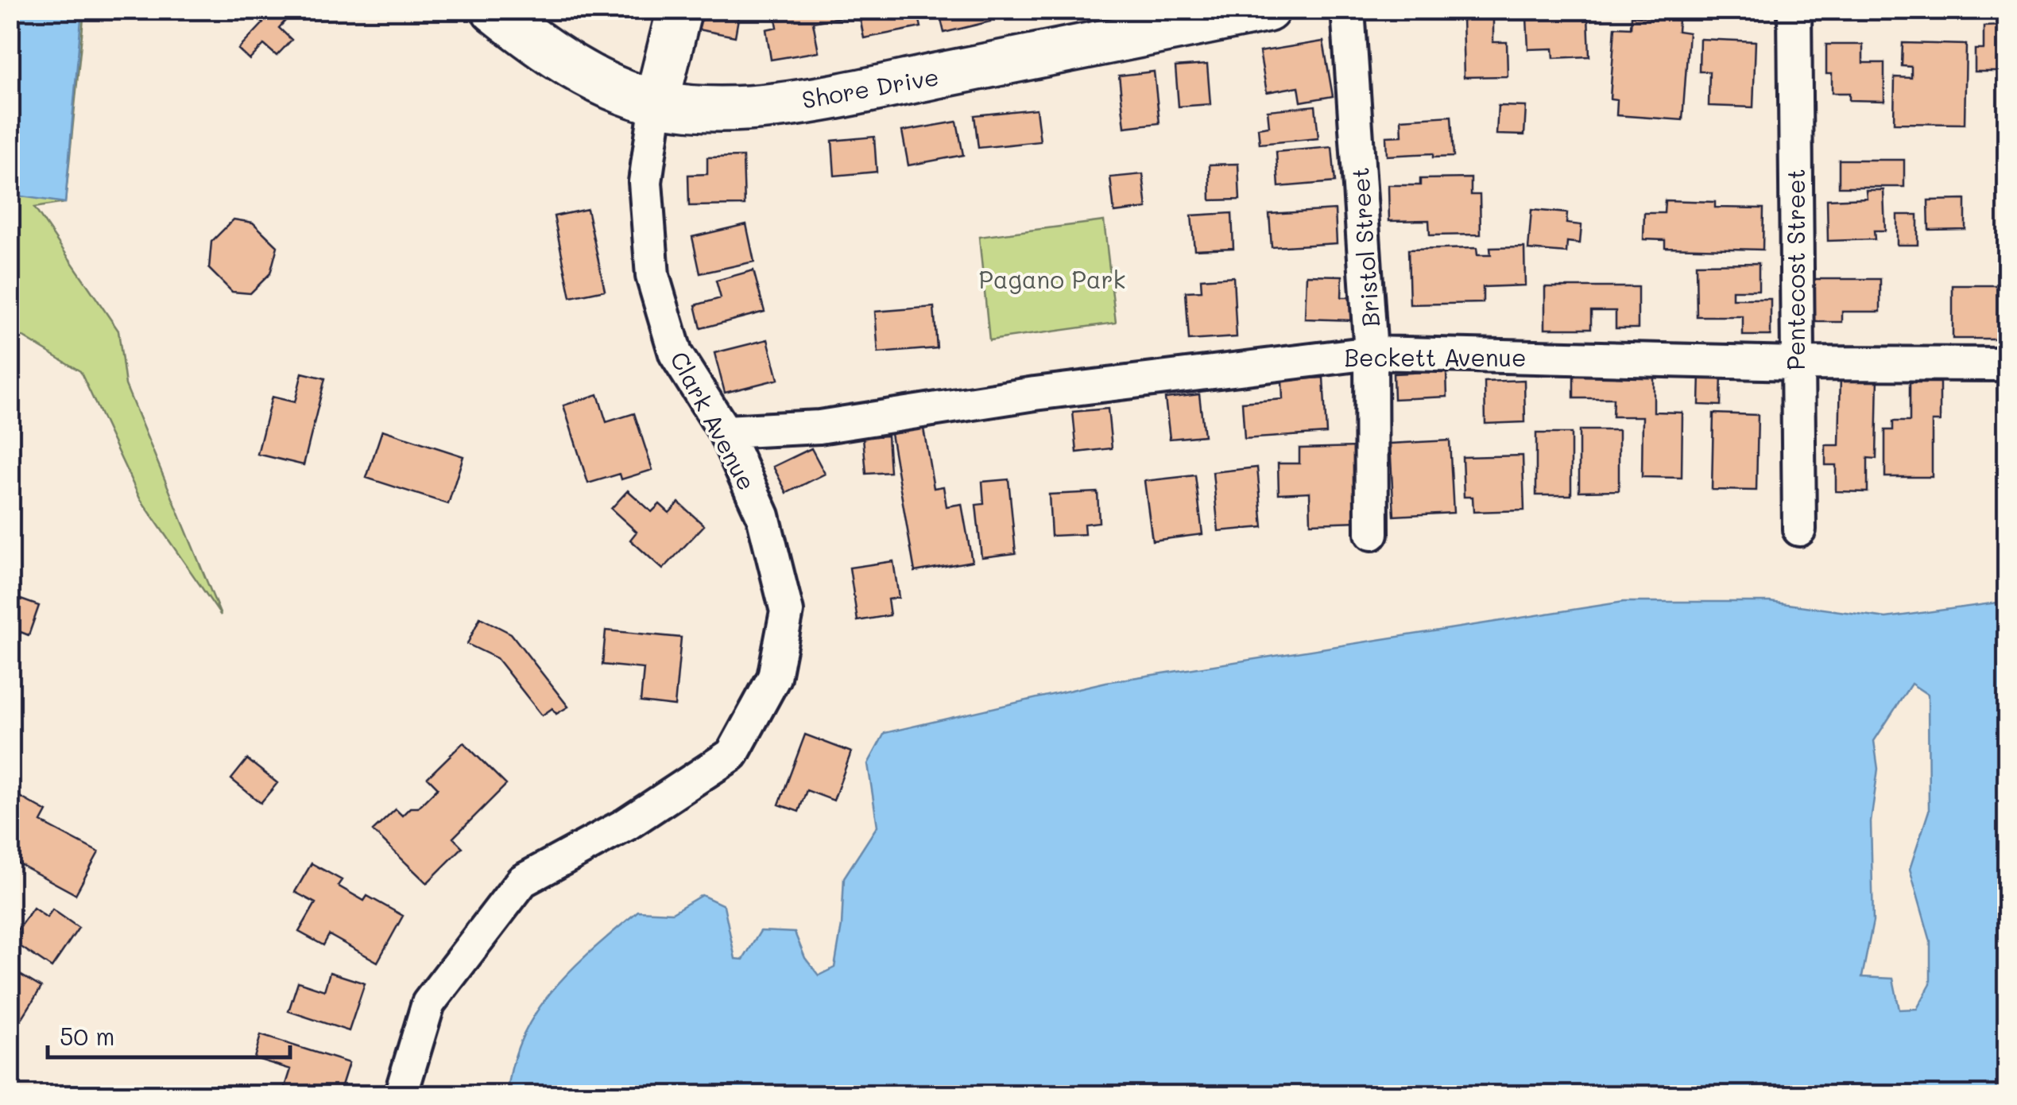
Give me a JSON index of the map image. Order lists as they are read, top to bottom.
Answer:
{
  "streets": {
    "main road": ["Shore Drive", "Clark Avenue"],
    "street": ["Bristol Street", "Pentecost Street", "Beckett Avenue"]
  },
  "crossings": [
    ["Shore Drive", "Clark Avenue"],
    ["Bristol Street", "Beckett Avenue"],
    ["Pentecost Street", "Beckett Avenue"],
    ["Beckett Avenue", "Clark Avenue"]
  ],
  "parks": ["Pagano Park"],
  "scale_bar": "50 m"
}
